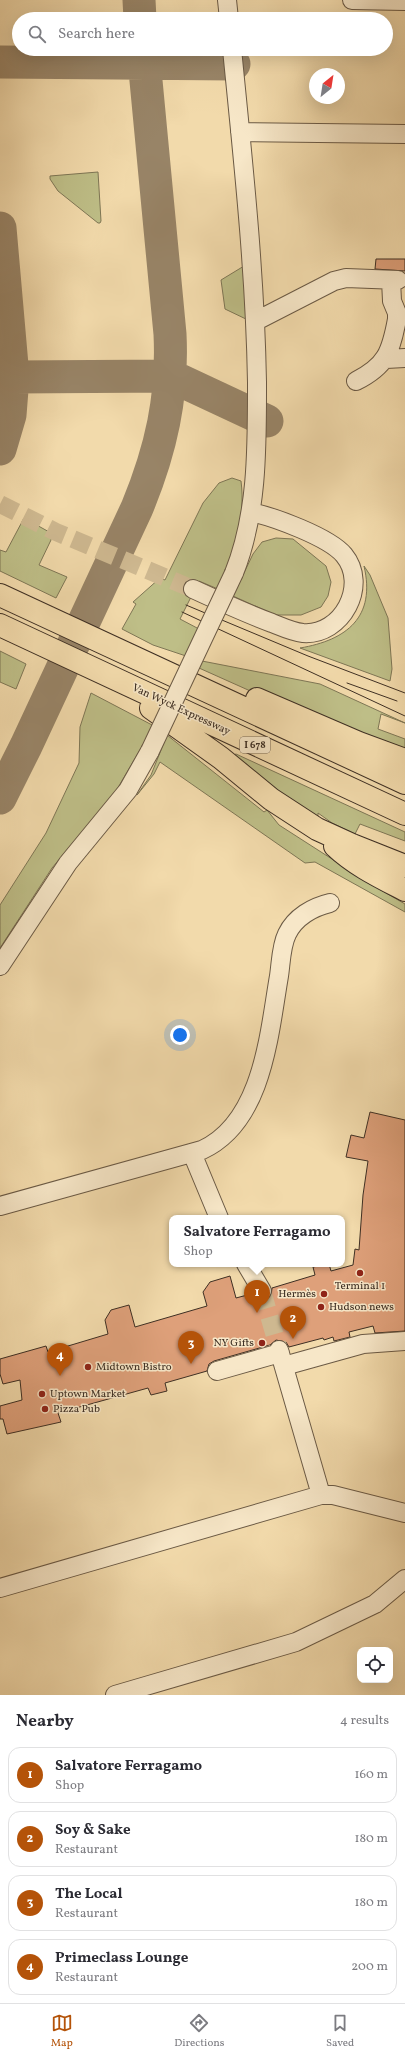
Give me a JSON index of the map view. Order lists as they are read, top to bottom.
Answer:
{
  "streets": {
    "highway": ["Van Wyck Expressway", "I 678"]
  },
  "places": [
    "Terminal 1",
    "Hermès",
    "Hudson news",
    "NY Gifts",
    "Midtown Bistro",
    "Uptown Market",
    "Pizza Pub"
  ],
  "north": "top right",
  "page": {
    "search": "Search here",
    "popup": ["Salvatore Ferragamo", "Shop"],
    "pins": [
      "1",
      "2",
      "3",
      "4"
    ],
    "heading": ["Nearby", "4 results"],
    "list": [
      {
        "mark": "1",
        "name": "Salvatore Ferragamo",
        "note": "Shop",
        "value": "160 m"
      },
      {
        "mark": "2",
        "name": "Soy & Sake",
        "note": "Restaurant",
        "value": "180 m"
      },
      {
        "mark": "3",
        "name": "The Local",
        "note": "Restaurant",
        "value": "180 m"
      },
      {
        "mark": "4",
        "name": "Primeclass Lounge",
        "note": "Restaurant",
        "value": "200 m"
      }
    ],
    "nav": ["Map", "Directions", "Saved"]
  }
}
